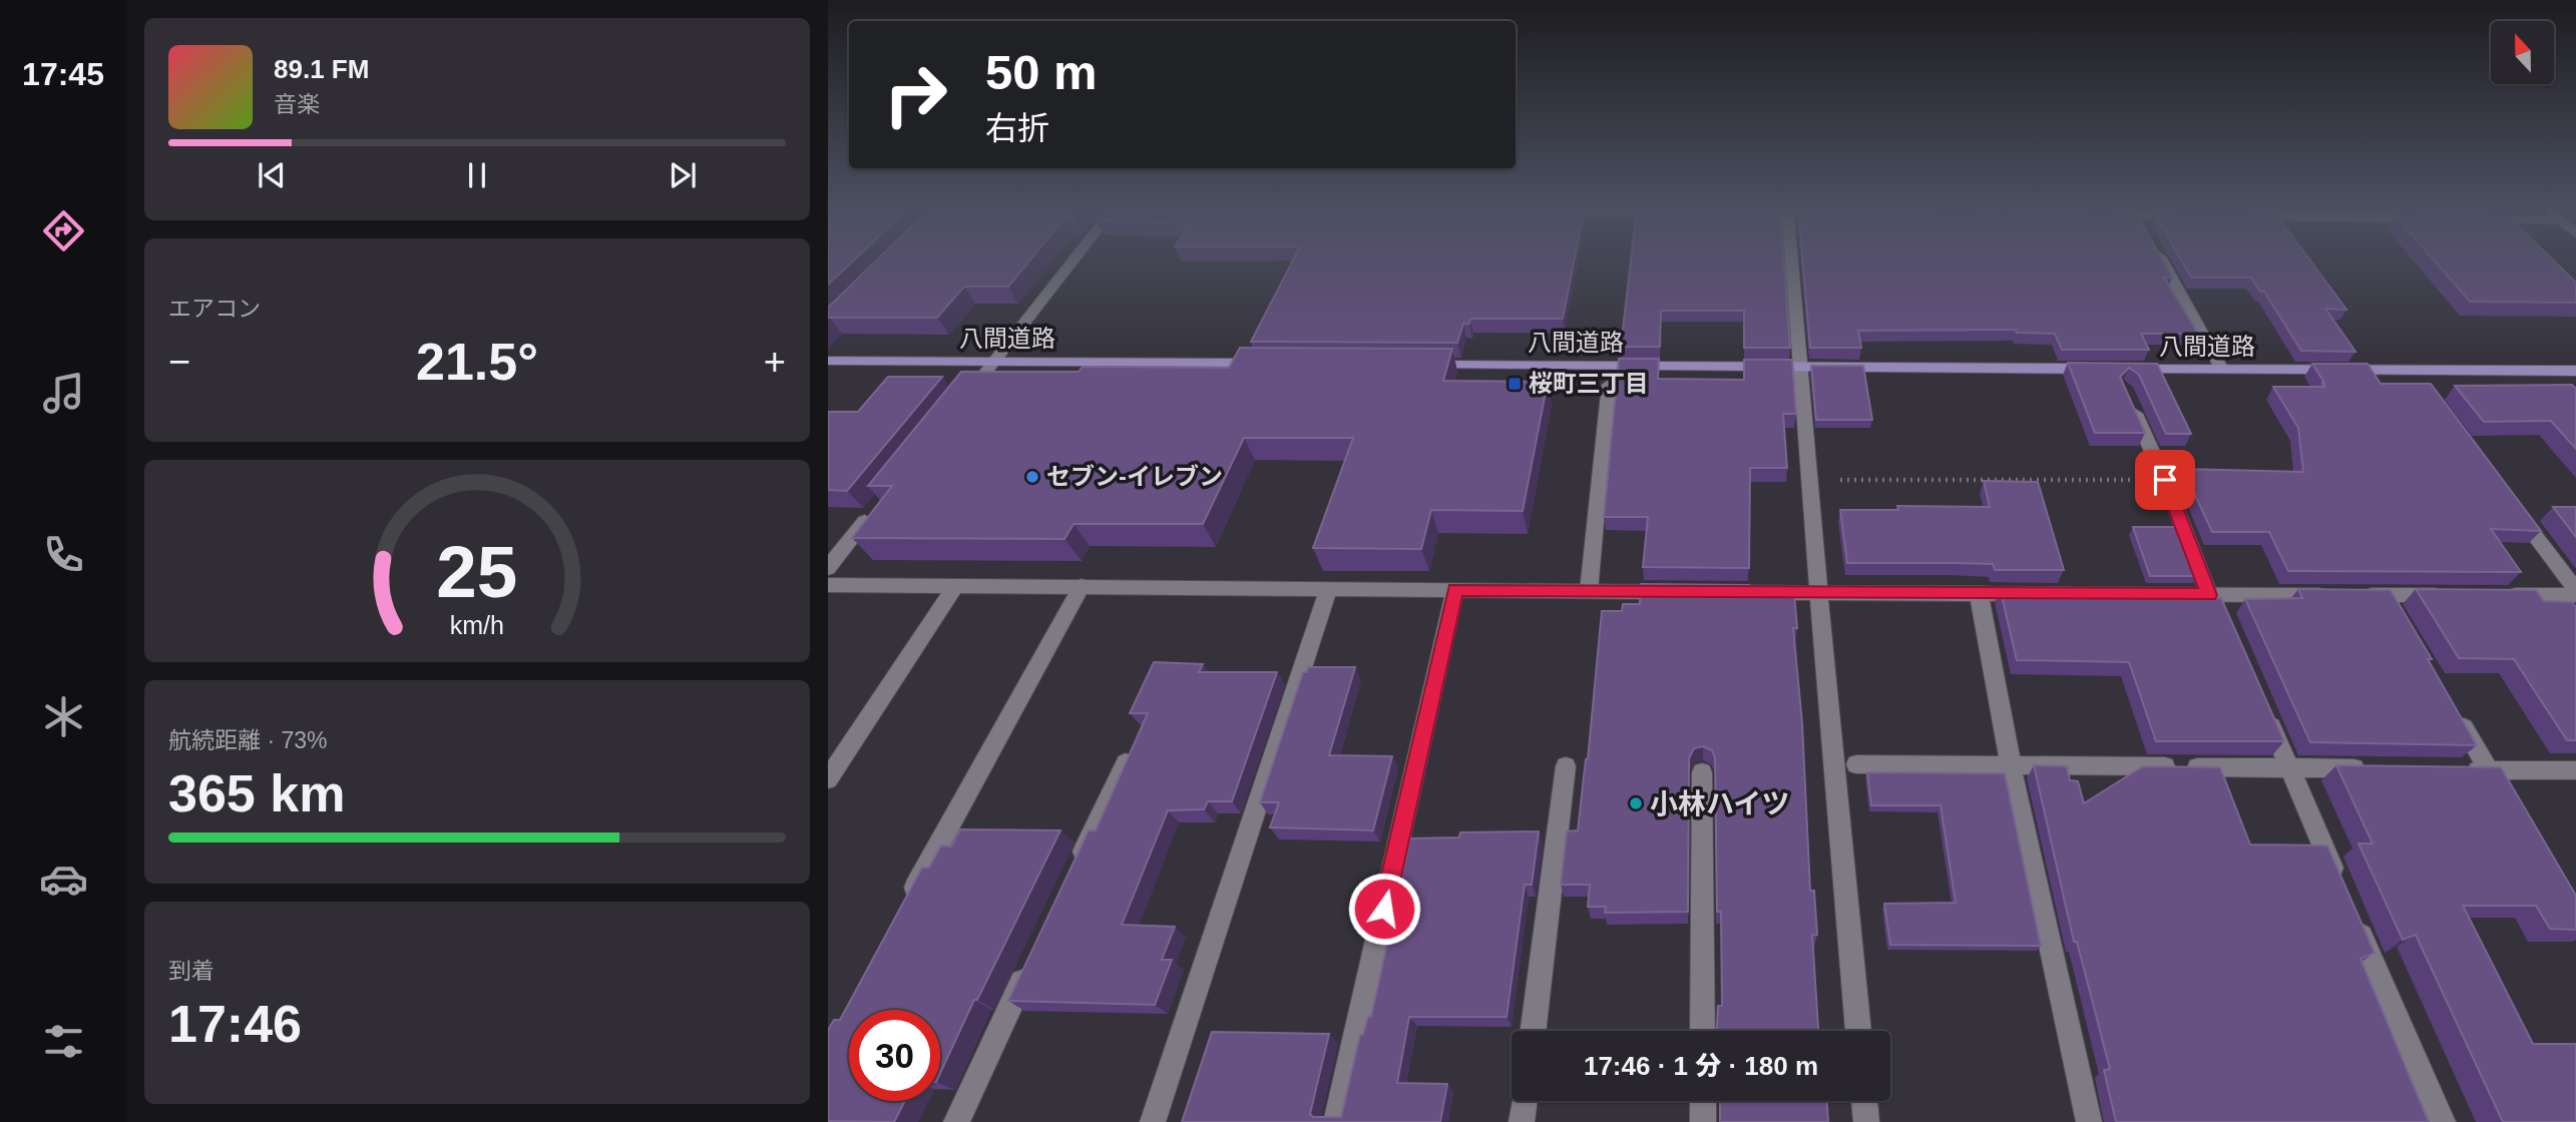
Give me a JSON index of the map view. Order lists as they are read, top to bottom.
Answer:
{
  "streets": {
    "main road": ["八間道路"]
  },
  "places": {
    "transit": ["桜町三丁目"],
    "other": ["セブン-イレブン", "小林ハイツ"]
  },
  "north": "top",
  "page": {
    "tabs": "17:45",
    "turn": ["50 m", "右折"],
    "song": ["89.1 FM", "音楽"],
    "tile": [
      "エアコン",
      ["航続距離 · 73%", "365 km"],
      ["到着", "17:46"]
    ],
    "heat": ["−", "21.5°", "+"],
    "limit": "30",
    "trip": "17:46 · 1 分 · 180 m",
    "gauge": ["25", "km/h"]
  }
}
